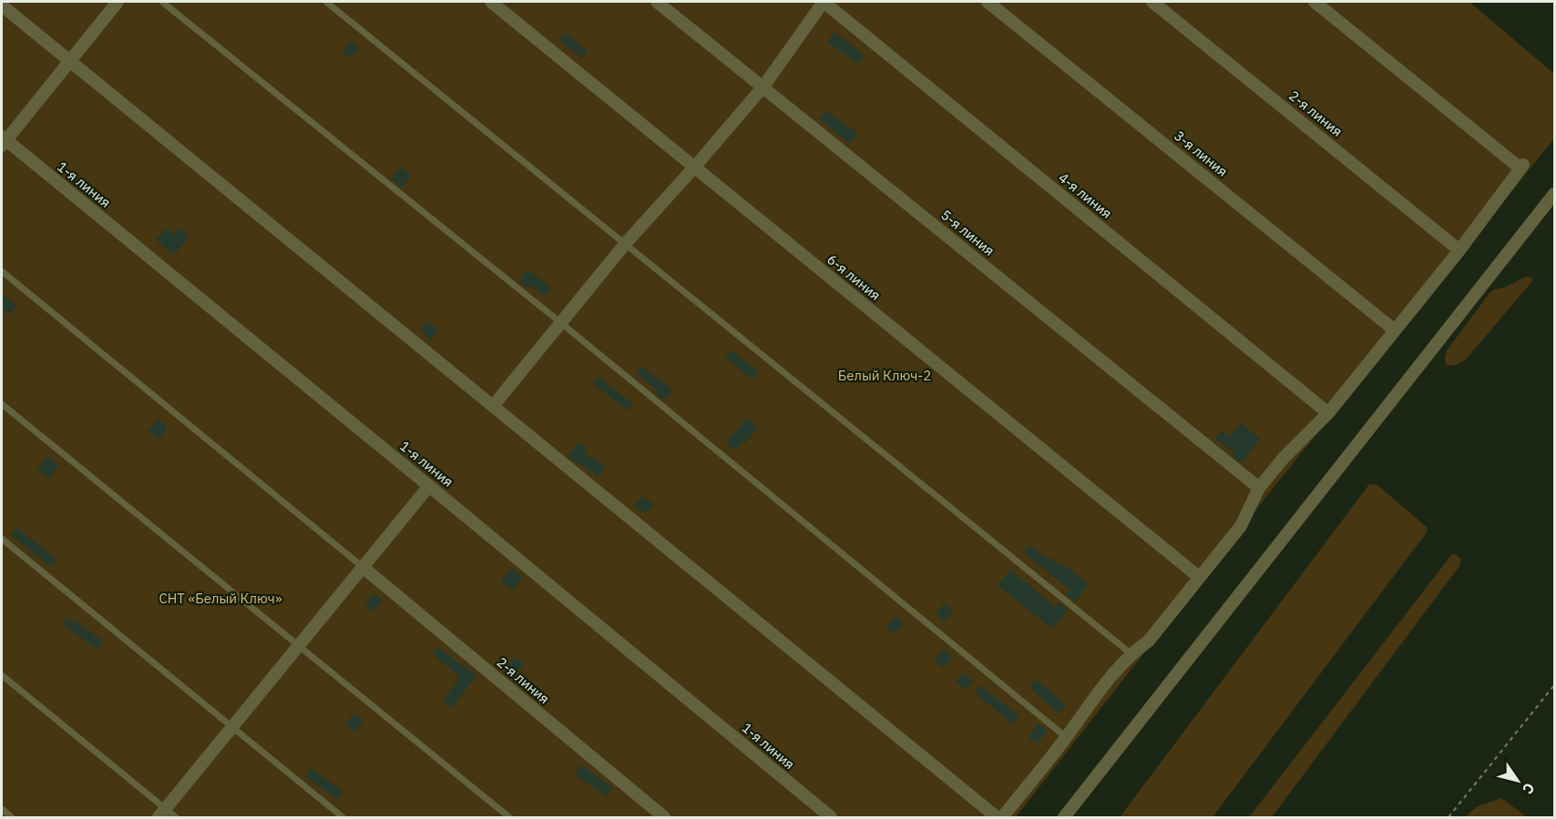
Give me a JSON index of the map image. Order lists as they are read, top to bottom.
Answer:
{
  "streets": {
    "street": [
      "2-я линия",
      "3-я линия",
      "1-я линия",
      "4-я линия",
      "5-я линия",
      "6-я линия"
    ]
  },
  "parks": ["Белый Ключ-2", "СНТ «Белый Ключ»"],
  "north": "bottom right"
}
